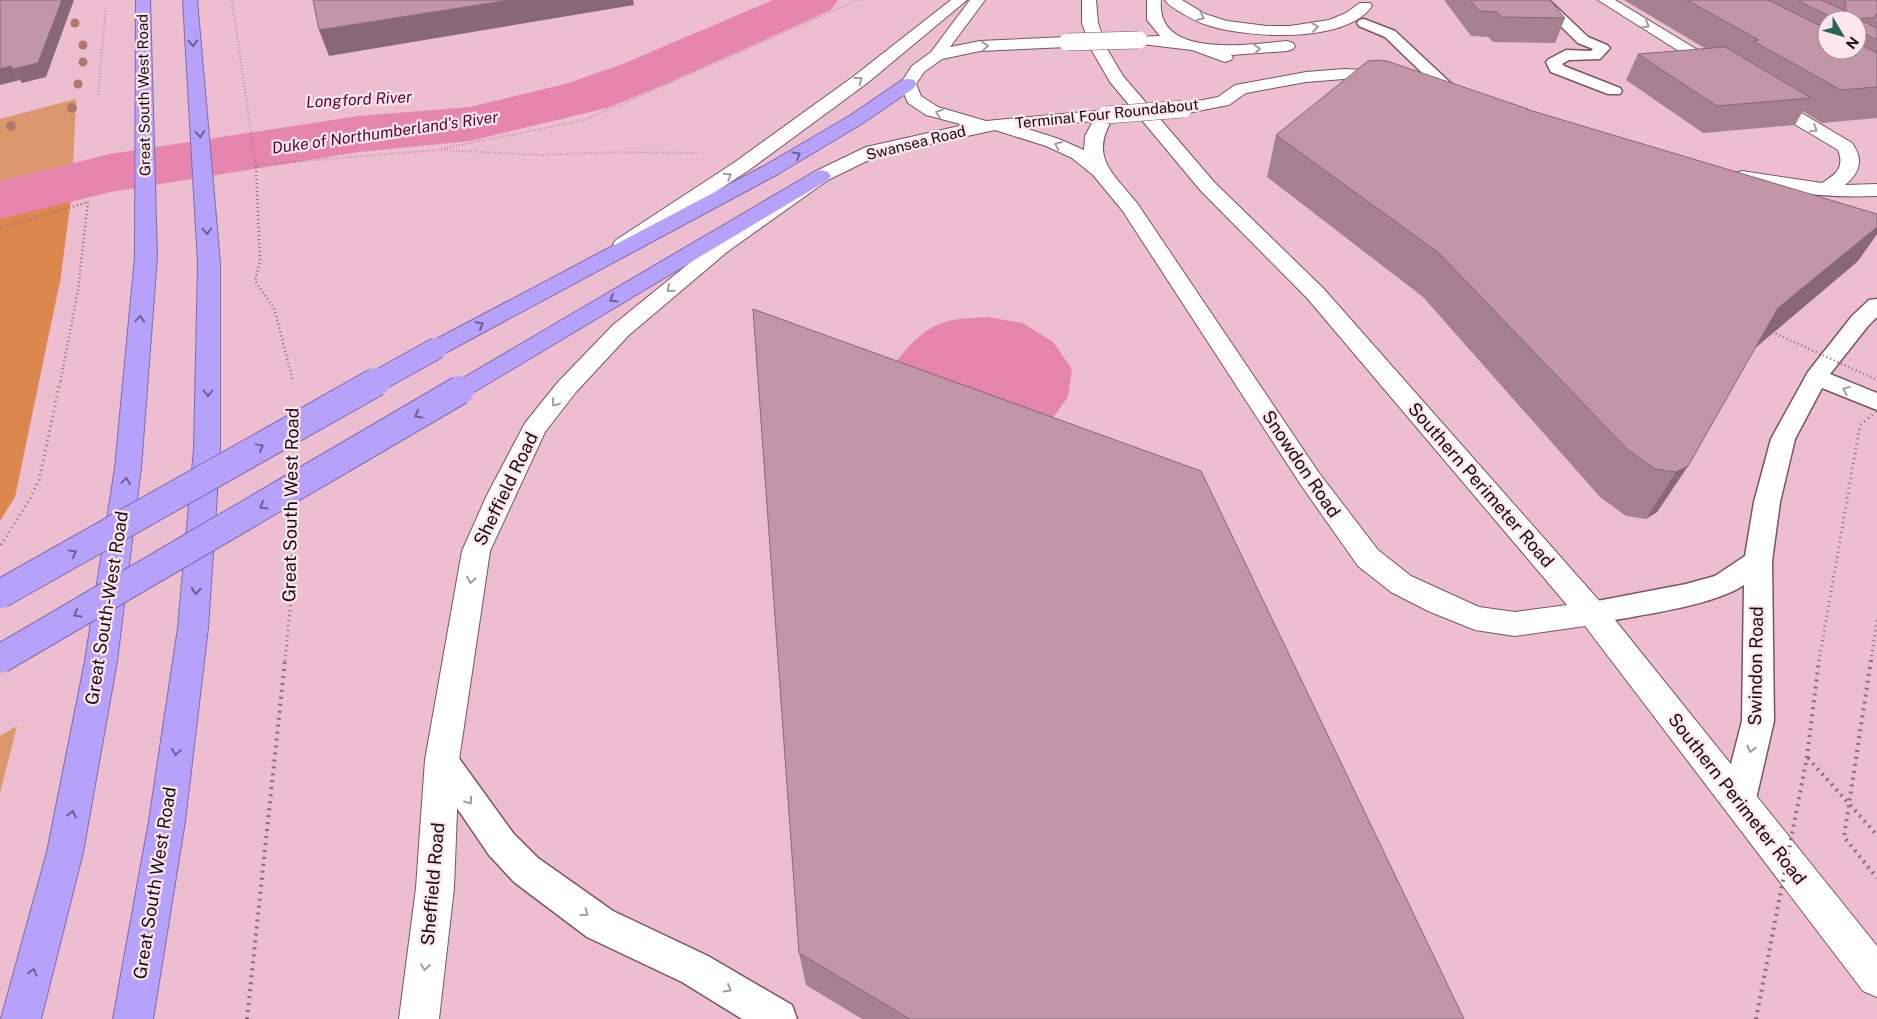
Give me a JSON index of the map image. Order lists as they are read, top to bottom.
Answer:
{
  "streets": {
    "highway": ["Great South West Road", "Great South-West Road"],
    "street": [
      "Terminal Four Roundabout",
      "Swansea Road",
      "Snowdon Road",
      "Southern Perimeter Road",
      "Sheffield Road"
    ],
    "lane": ["Swindon Road"]
  },
  "crossings": [
    ["Great South West Road", "Great South-West Road"],
    ["Terminal Four Roundabout", "Swansea Road"],
    ["Terminal Four Roundabout", "Snowdon Road"],
    ["Swansea Road", "Snowdon Road"],
    ["Swansea Road", "Sheffield Road"],
    ["Snowdon Road", "Southern Perimeter Road"],
    ["Southern Perimeter Road", "Swindon Road"]
  ],
  "one_way": [
    "Great South West Road",
    "Sheffield Road",
    "Great South-West Road",
    "Swindon Road"
  ],
  "water": ["Longford River", "Duke of Northumberland's River"],
  "north": "bottom right"
}
